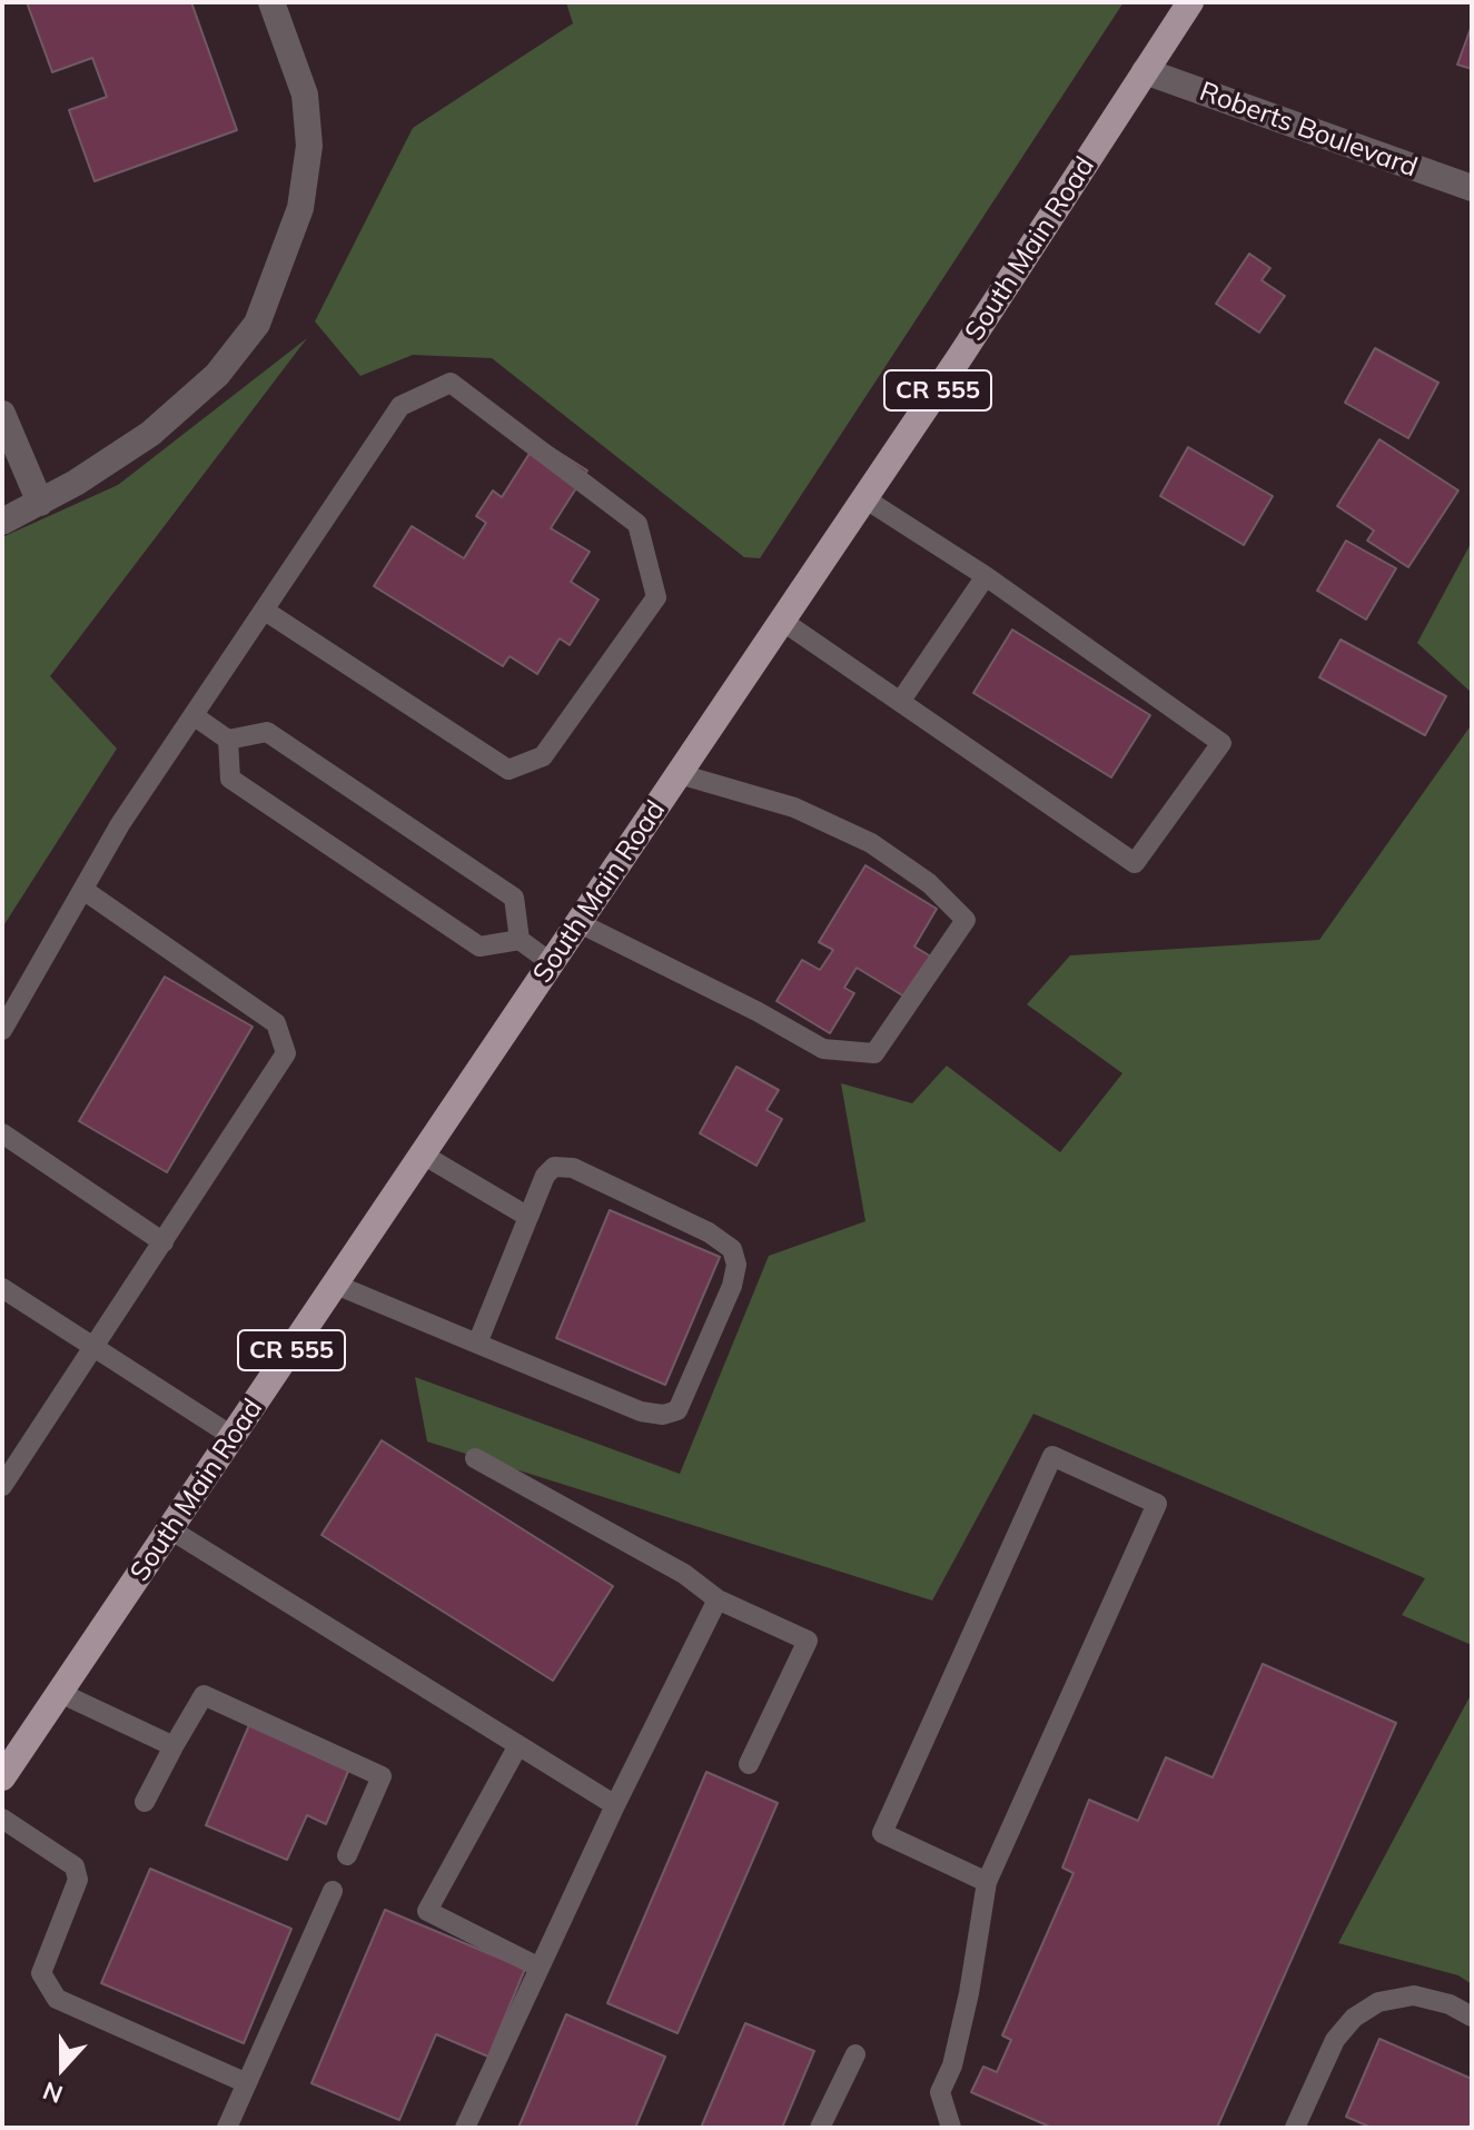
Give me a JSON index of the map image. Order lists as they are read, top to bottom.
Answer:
{
  "streets": {
    "main road": ["South Main Road", "CR 555"],
    "street": ["Roberts Boulevard"]
  },
  "crossings": [
    ["Roberts Boulevard", "South Main Road"]
  ],
  "north": "bottom"
}
